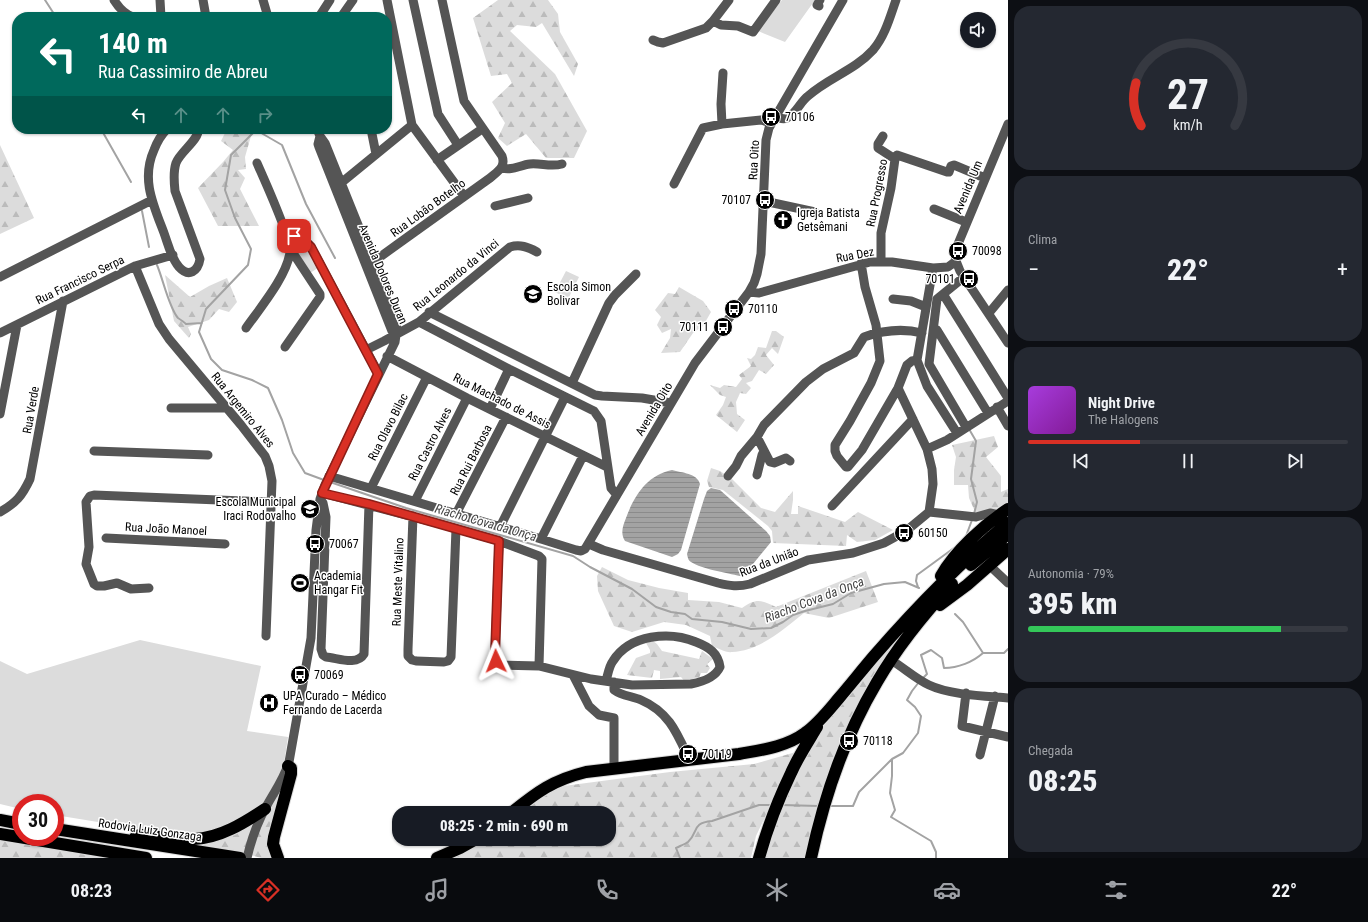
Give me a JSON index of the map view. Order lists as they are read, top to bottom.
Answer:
{
  "streets": {
    "highway": ["Rodovia Luiz Gonzaga"],
    "street": [
      "Rua Oito",
      "Avenida Um",
      "Rua Progresso",
      "Rua Lobão Botelho",
      "Rua Dez",
      "Avenida Dolores Duran",
      "Rua Leonardo da Vinci",
      "Rua Francisco Serpa",
      "Rua Machado de Assis",
      "Avenida Oito",
      "Rua Verde",
      "Rua Argemiro Alves",
      "Rua Olavo Bilac",
      "Rua Castro Alves",
      "Rua Rui Barbosa",
      "Rua João Manoel",
      "Rua da União",
      "Rua Meste Vitalino"
    ]
  },
  "crossings": [
    ["Rua Oito", "Rua Dez"],
    ["Rua Oito", "Avenida Oito"],
    ["Avenida Um", "Rua Dez"],
    ["Rua Progresso", "Rua Dez"],
    ["Rua Lobão Botelho", "Avenida Dolores Duran"],
    ["Rua Dez", "Avenida Oito"],
    ["Avenida Dolores Duran", "Rua Leonardo da Vinci"],
    ["Rua Francisco Serpa", "Rua Verde"],
    ["Rua Francisco Serpa", "Rua Argemiro Alves"],
    ["Rua Machado de Assis", "Rua Olavo Bilac"],
    ["Rua Machado de Assis", "Rua Castro Alves"],
    ["Rua Machado de Assis", "Rua Rui Barbosa"],
    ["Avenida Oito", "Rua da União"]
  ],
  "water": ["Riacho Cova da Onça"],
  "places": {
    "bus stop": [
      "70106",
      "70107",
      "70098",
      "70101",
      "70110",
      "70111",
      "60150",
      "70067",
      "70069",
      "70118",
      "70119"
    ],
    "church": ["Igreja Batista Getsêmani"],
    "school or university": ["Escola Simon Bolivar", "Escola Municipal Iraci Rodovalho"],
    "sports": ["Academia Hangar Fit"],
    "hospital": ["UPA Curado – Médico Fernando de Lacerda"]
  },
  "page": {
    "turn": ["140 m", "Rua Cassimiro de Abreu"],
    "tile": [
      "Clima",
      ["Autonomia · 79%", "395 km"],
      ["Chegada", "08:25"]
    ],
    "heat": ["−", "22°", "+"],
    "song": ["Night Drive", "The Halogens"],
    "limit": "30",
    "trip": "08:25 · 2 min · 690 m",
    "tabs": ["08:23", "22°"],
    "gauge": ["27", "km/h"]
  }
}
